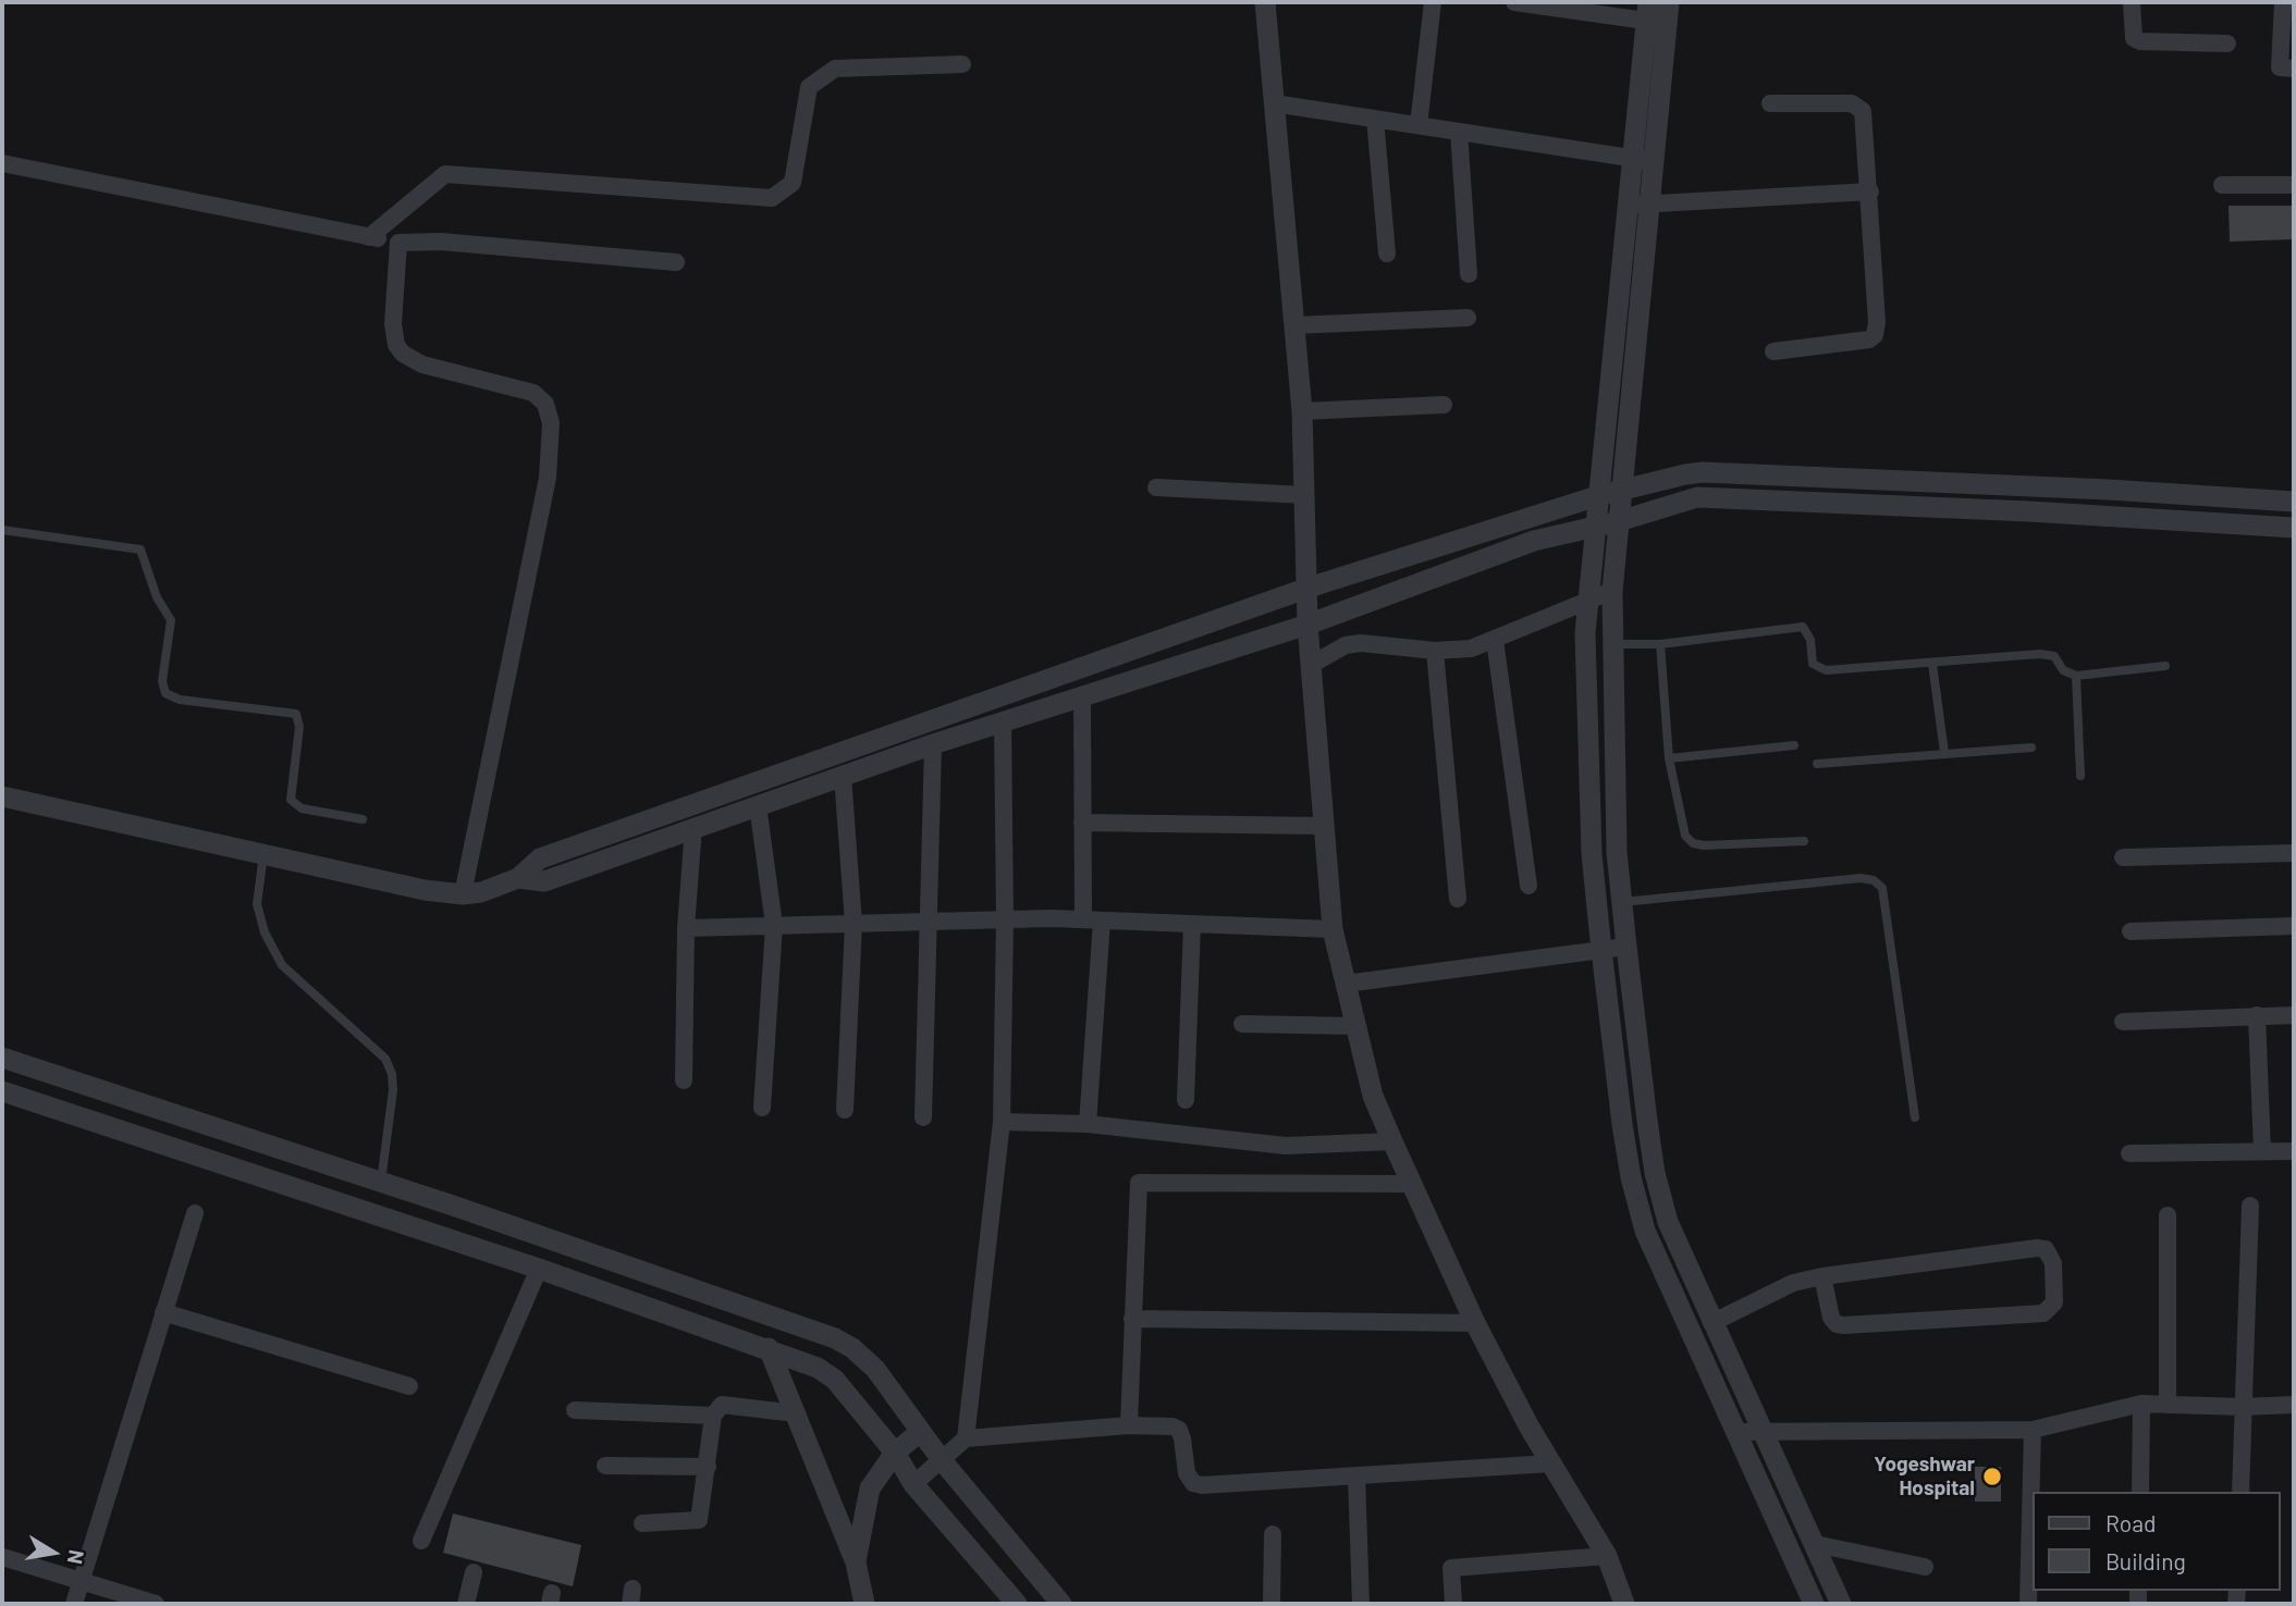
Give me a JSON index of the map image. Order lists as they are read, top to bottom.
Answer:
{
  "places": ["Yogeshwar Hospital"],
  "legend": ["Road", "Building"],
  "north": "right"
}
